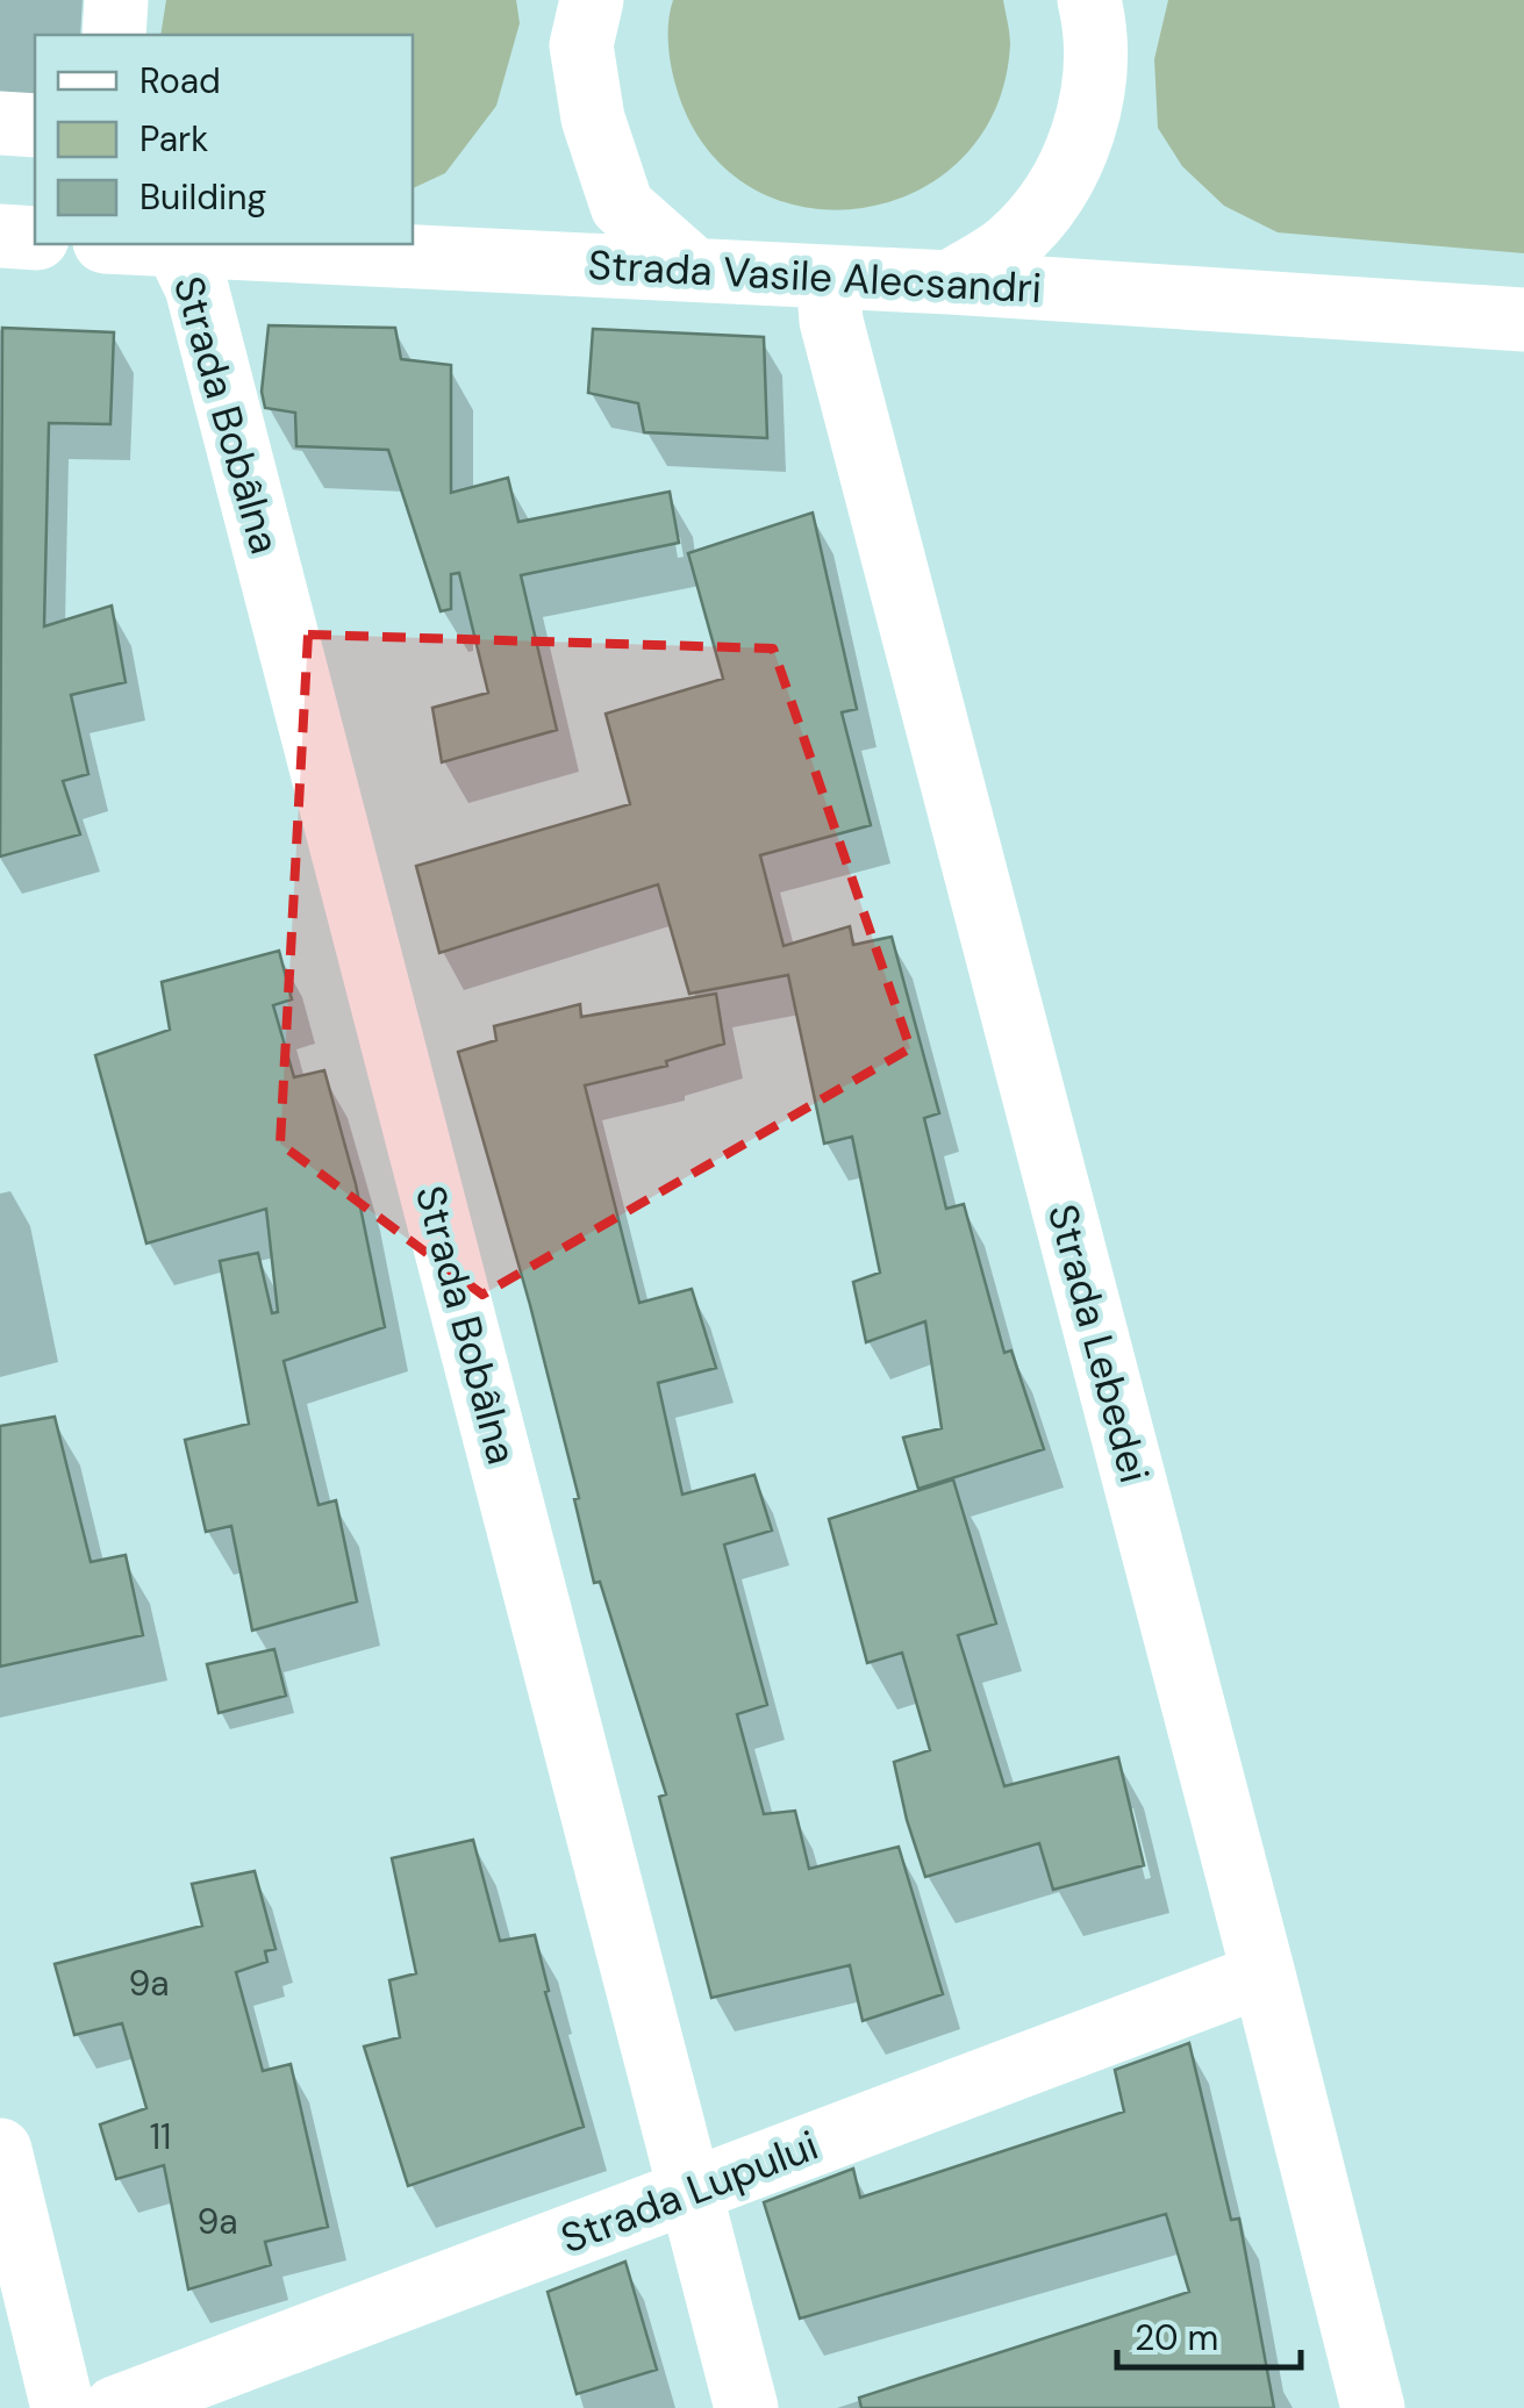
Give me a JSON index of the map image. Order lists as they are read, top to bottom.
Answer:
{
  "streets": {
    "street": [
      "Strada Vasile Alecsandri",
      "Strada Bobâlna",
      "Strada Lebedei",
      "Strada Lupului"
    ]
  },
  "crossings": [
    ["Strada Vasile Alecsandri", "Strada Lebedei"],
    ["Strada Bobâlna", "Strada Lupului"],
    ["Strada Lebedei", "Strada Lupului"]
  ],
  "house_numbers": ["9a", "11", "9a"],
  "legend": ["Road", "Park", "Building"],
  "scale_bar": "20 m"
}
